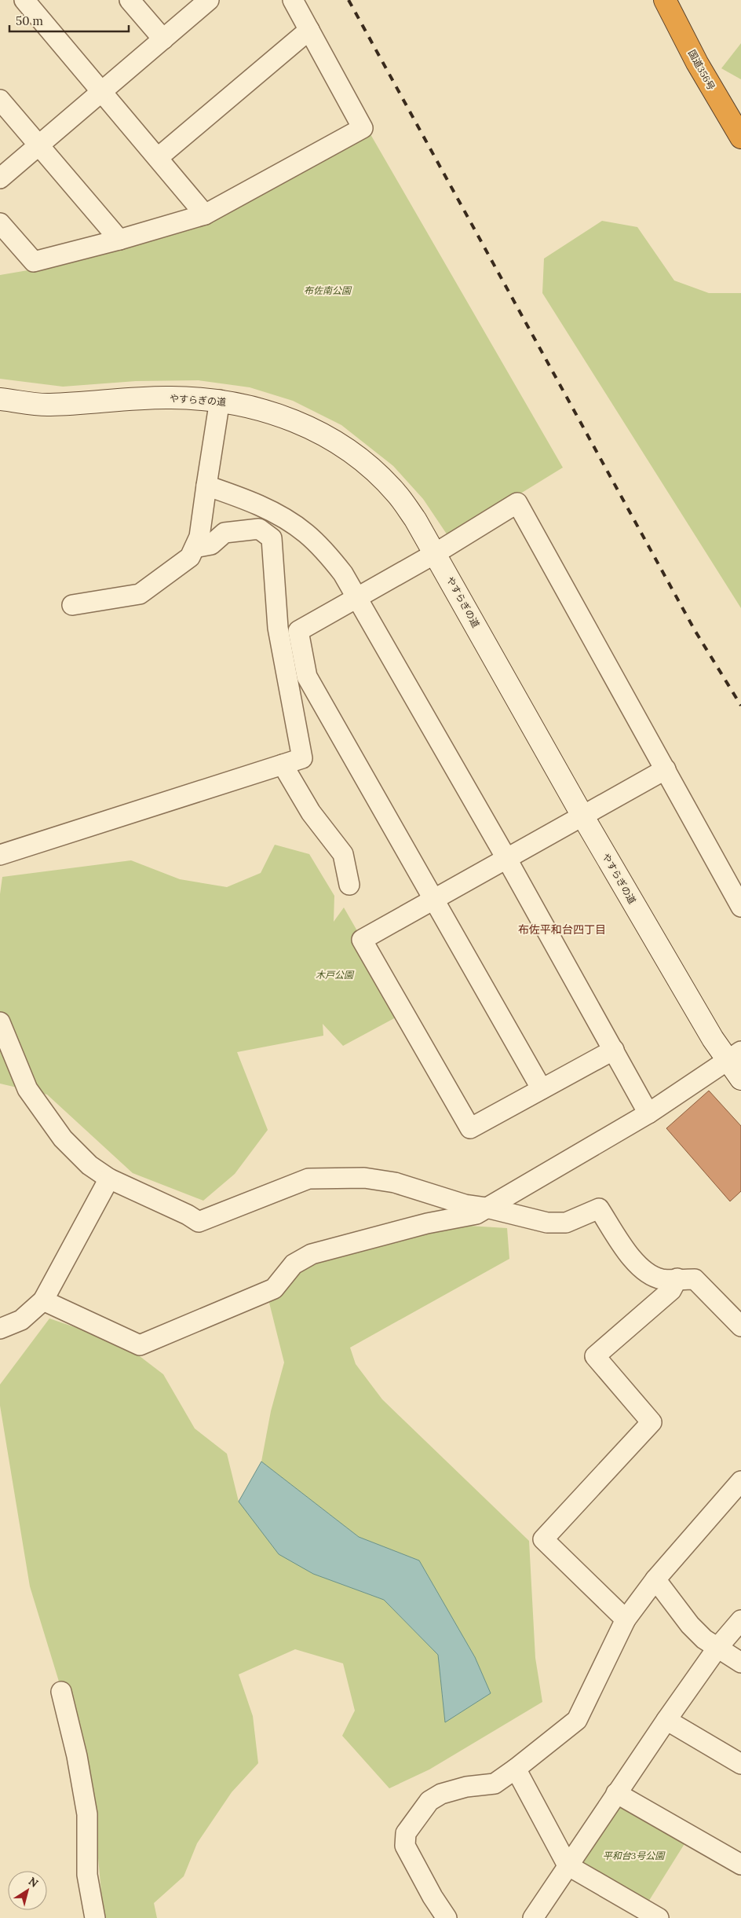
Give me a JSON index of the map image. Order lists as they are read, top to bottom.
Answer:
{
  "streets": {
    "highway": ["国道356号"],
    "street": ["やすらぎの道"]
  },
  "districts": ["布佐平和台四丁目"],
  "parks": ["布佐南公園", "木戸公園", "平和台3号公園"],
  "scale_bar": "50 m",
  "north": "top right"
}
